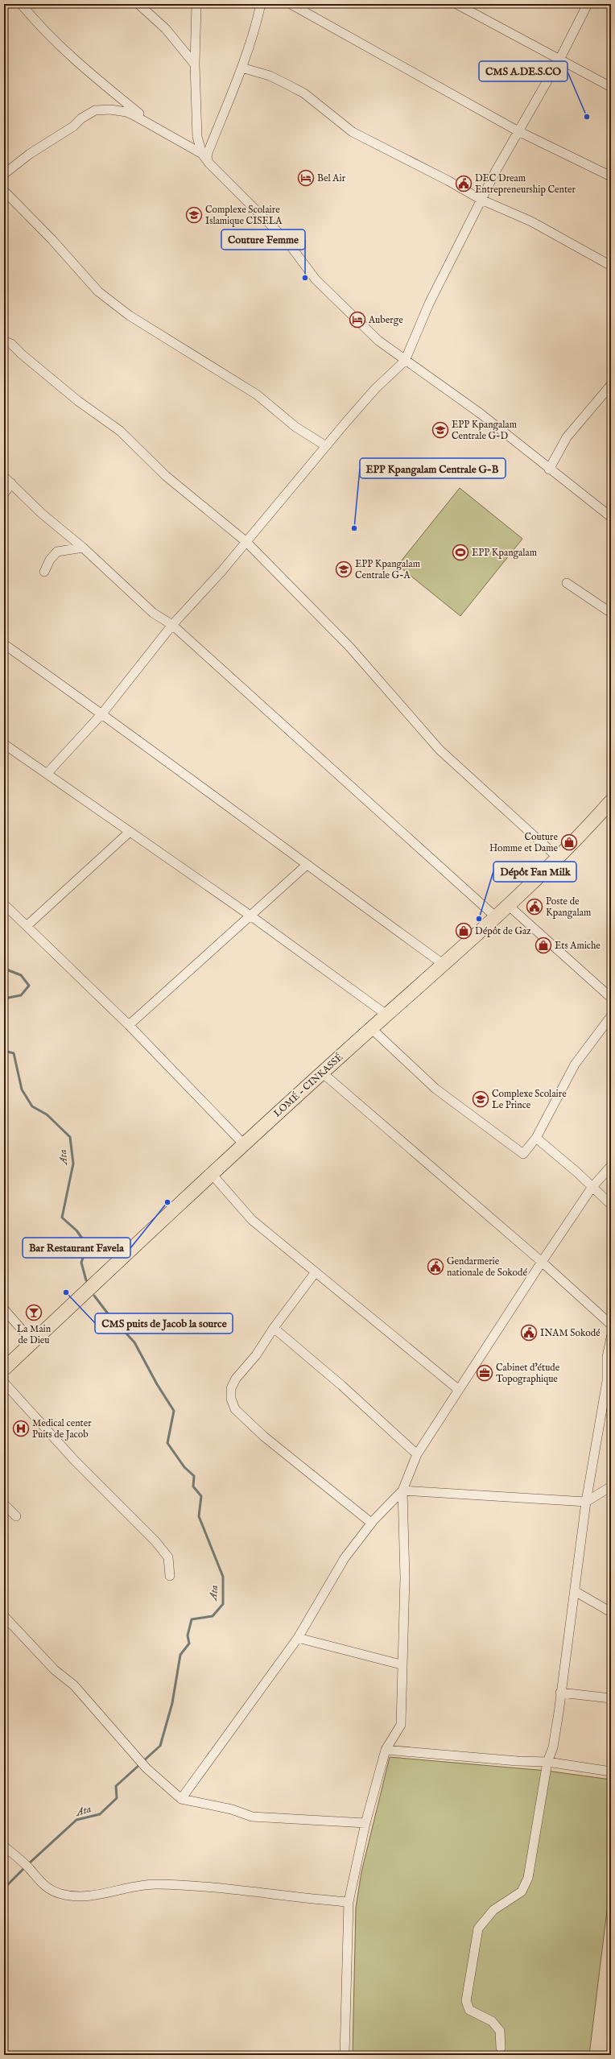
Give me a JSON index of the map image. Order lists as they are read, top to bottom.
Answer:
{
  "streets": {
    "highway": ["LOMÉ - CINKASSÉ"]
  },
  "water": ["Ata"],
  "places": {
    "other": [
      "CMS A.DE.S.CO",
      "Couture Femme",
      "EPP Kpangalam Centrale G-B",
      "Dépôt Fan Milk",
      "Bar Restaurant Favela",
      "CMS puits de Jacob la source"
    ],
    "hotel": ["Bel Air", "Auberge"],
    "public building": [
      "DEC Dream Entrepreneurship Center",
      "Poste de Kpangalam",
      "Gendarmerie nationale de Sokodé",
      "INAM Sokodé"
    ],
    "school or university": [
      "Complexe Scolaire Islamique CISELA",
      "EPP Kpangalam Centrale G-D",
      "EPP Kpangalam Centrale G-A",
      "Complexe Scolaire Le Prince"
    ],
    "sports": ["EPP Kpangalam"],
    "shop": ["Couture Homme et Dame", "Dépôt de Gaz", "Ets Amiche"],
    "bar": ["La Main de Dieu"],
    "office": ["Cabinet d'étude Topographique"],
    "hospital": ["Medical center Puits de Jacob"]
  }
}
